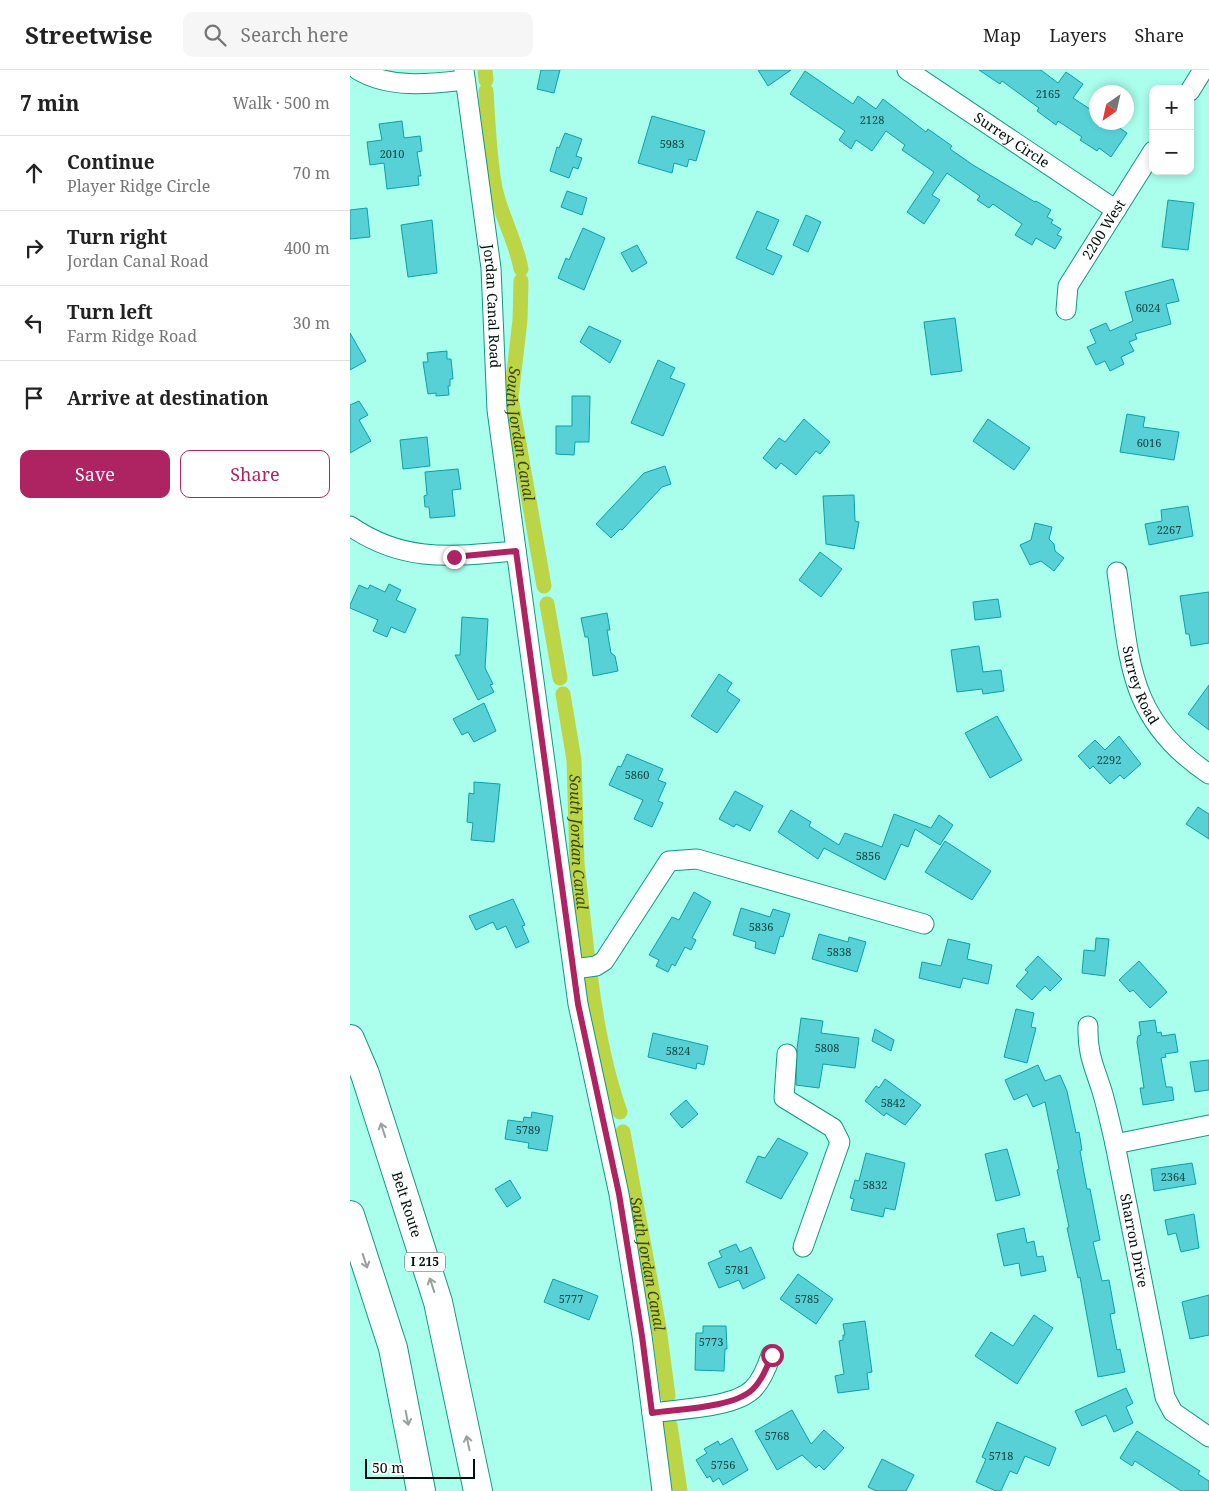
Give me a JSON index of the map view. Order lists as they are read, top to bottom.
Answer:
{
  "streets": {
    "highway": ["Belt Route", "I 215"],
    "street": [
      "Surrey Circle",
      "2200 West",
      "Jordan Canal Road",
      "Surrey Road",
      "Sharron Drive"
    ]
  },
  "crossings": [
    ["Surrey Circle", "2200 West"]
  ],
  "water": ["South Jordan Canal"],
  "house_numbers": [
    "2165",
    "2128",
    "5983",
    "2010",
    "6024",
    "6016",
    "2267",
    "2292",
    "5860",
    "5856",
    "5836",
    "5838",
    "5808",
    "5824",
    "5842",
    "5789",
    "2364",
    "5832",
    "5781",
    "5777",
    "5785",
    "5773",
    "5768",
    "5718",
    "5756"
  ],
  "scale_bar": "50 m",
  "north": "bottom left",
  "page": {
    "header": "Streetwise",
    "search": "Search here",
    "nav": ["Map", "Layers", "Share"],
    "heading": ["7 min", "Walk · 500 m"],
    "map_buttons": ["+", "−"],
    "list": [
      ["Continue", "Player Ridge Circle", "70 m"],
      ["Turn right", "Jordan Canal Road", "400 m"],
      ["Turn left", "Farm Ridge Road", "30 m"],
      "Arrive at destination"
    ],
    "buttons": ["Save", "Share"],
    "scale": "50 m"
  }
}
